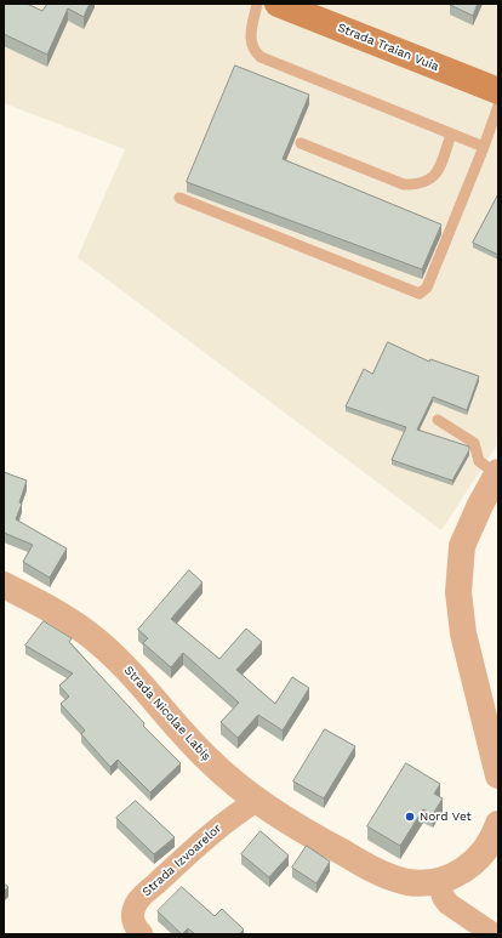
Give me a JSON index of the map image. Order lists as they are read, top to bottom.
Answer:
{
  "streets": {
    "main road": ["Strada Traian Vuia"],
    "street": ["Strada Nicolae Labiș", "Strada Izvoarelor"]
  },
  "crossings": [
    ["Strada Nicolae Labiș", "Strada Izvoarelor"]
  ],
  "places": ["Nord Vet"]
}
